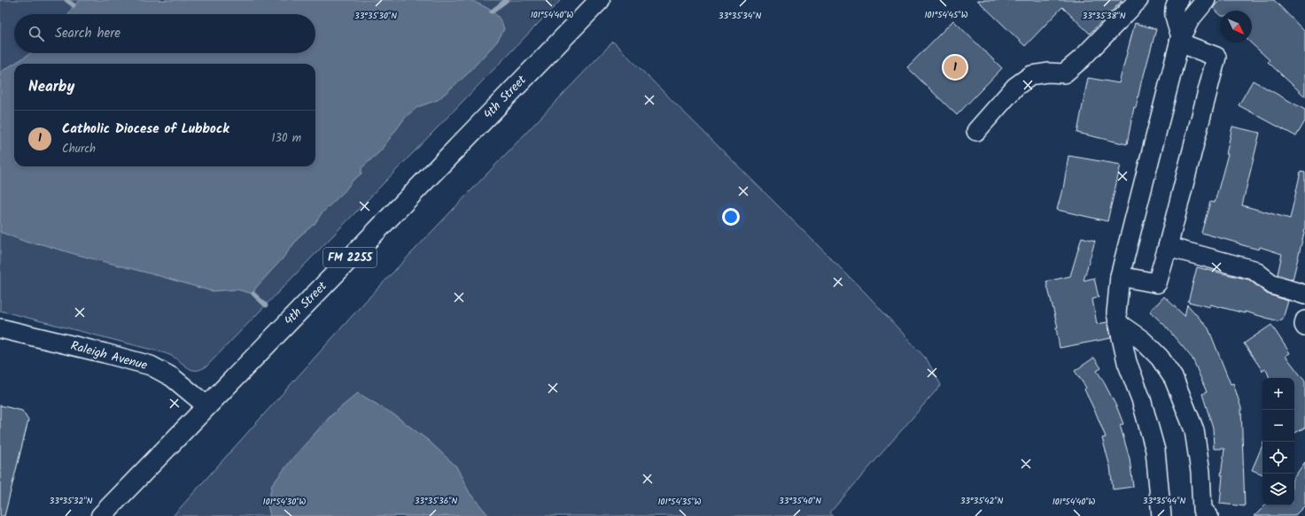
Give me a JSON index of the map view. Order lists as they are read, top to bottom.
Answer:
{
  "streets": {
    "main road": ["4th Street", "FM 2255"],
    "street": ["Raleigh Avenue"]
  },
  "crossings": [
    ["4th Street", "Raleigh Avenue"]
  ],
  "north": "bottom right",
  "page": {
    "search": "Search here",
    "pins": "1",
    "heading": "Nearby",
    "list": [
      {
        "mark": "1",
        "name": "Catholic Diocese of Lubbock",
        "note": "Church",
        "value": "130 m"
      }
    ],
    "map_buttons": ["+", "−"]
  },
  "coordinates": [
    "101°54'45\"W",
    "101°54'40\"W",
    "33°35'30\"N",
    "33°35'34\"N",
    "33°35'38\"N",
    "33°35'32\"N",
    "33°35'36\"N",
    "33°35'40\"N",
    "33°35'42\"N",
    "33°35'44\"N",
    "101°54'30\"W",
    "101°54'35\"W"
  ]
}
